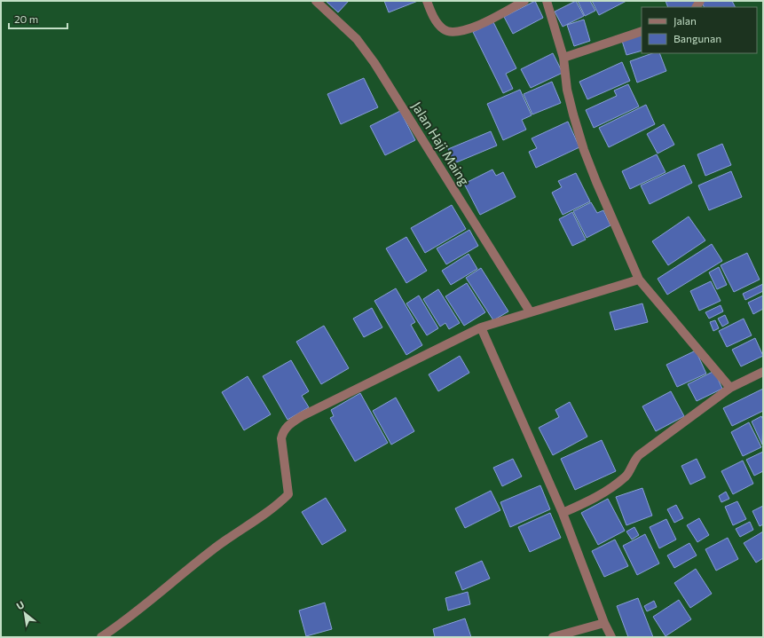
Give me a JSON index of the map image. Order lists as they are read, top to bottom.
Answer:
{
  "streets": {
    "street": ["Jalan Haji Maing"]
  },
  "legend": ["Jalan", "Bangunan"],
  "scale_bar": "20 m",
  "north": "top left"
}
